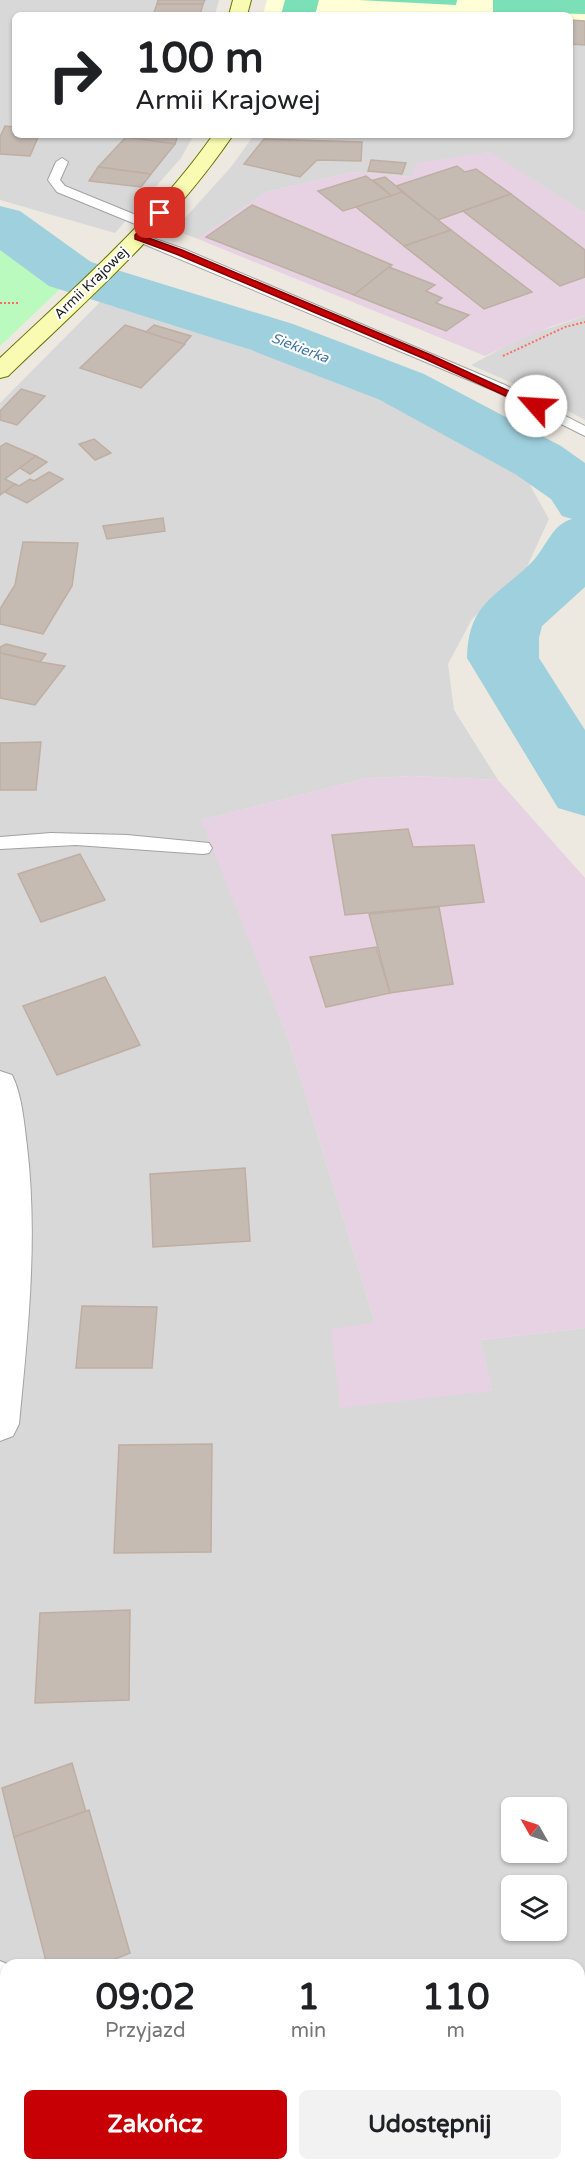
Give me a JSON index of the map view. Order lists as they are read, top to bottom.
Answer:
{
  "streets": {
    "main road": ["Armii Krajowej"]
  },
  "water": ["Siekierka"],
  "north": "top left",
  "page": {
    "turn": ["100 m", "Armii Krajowej"],
    "eta": [
      "09:02",
      "Przyjazd",
      "1",
      "min",
      "110",
      "m"
    ],
    "buttons": ["Zakończ", "Udostępnij"]
  }
}
